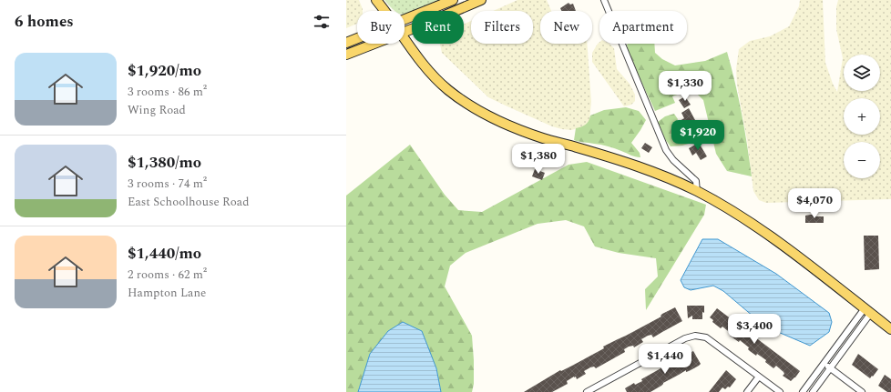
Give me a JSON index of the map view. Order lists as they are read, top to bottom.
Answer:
{
  "page": {
    "heading": "6 homes",
    "chip": [
      "Buy",
      "Rent",
      "Filters",
      "New",
      "Apartment"
    ],
    "list": [
      {
        "name": "$1,920/mo",
        "note": "3 rooms · 86 m² · Wing Road"
      },
      {
        "name": "$1,380/mo",
        "note": "3 rooms · 74 m² · East Schoolhouse Road"
      },
      {
        "name": "$1,440/mo",
        "note": "2 rooms · 62 m² · Hampton Lane"
      }
    ],
    "map_buttons": ["+", "−"],
    "price": [
      "$1,330",
      "$1,920",
      "$1,380",
      "$4,070",
      "$3,400",
      "$1,440"
    ]
  }
}
